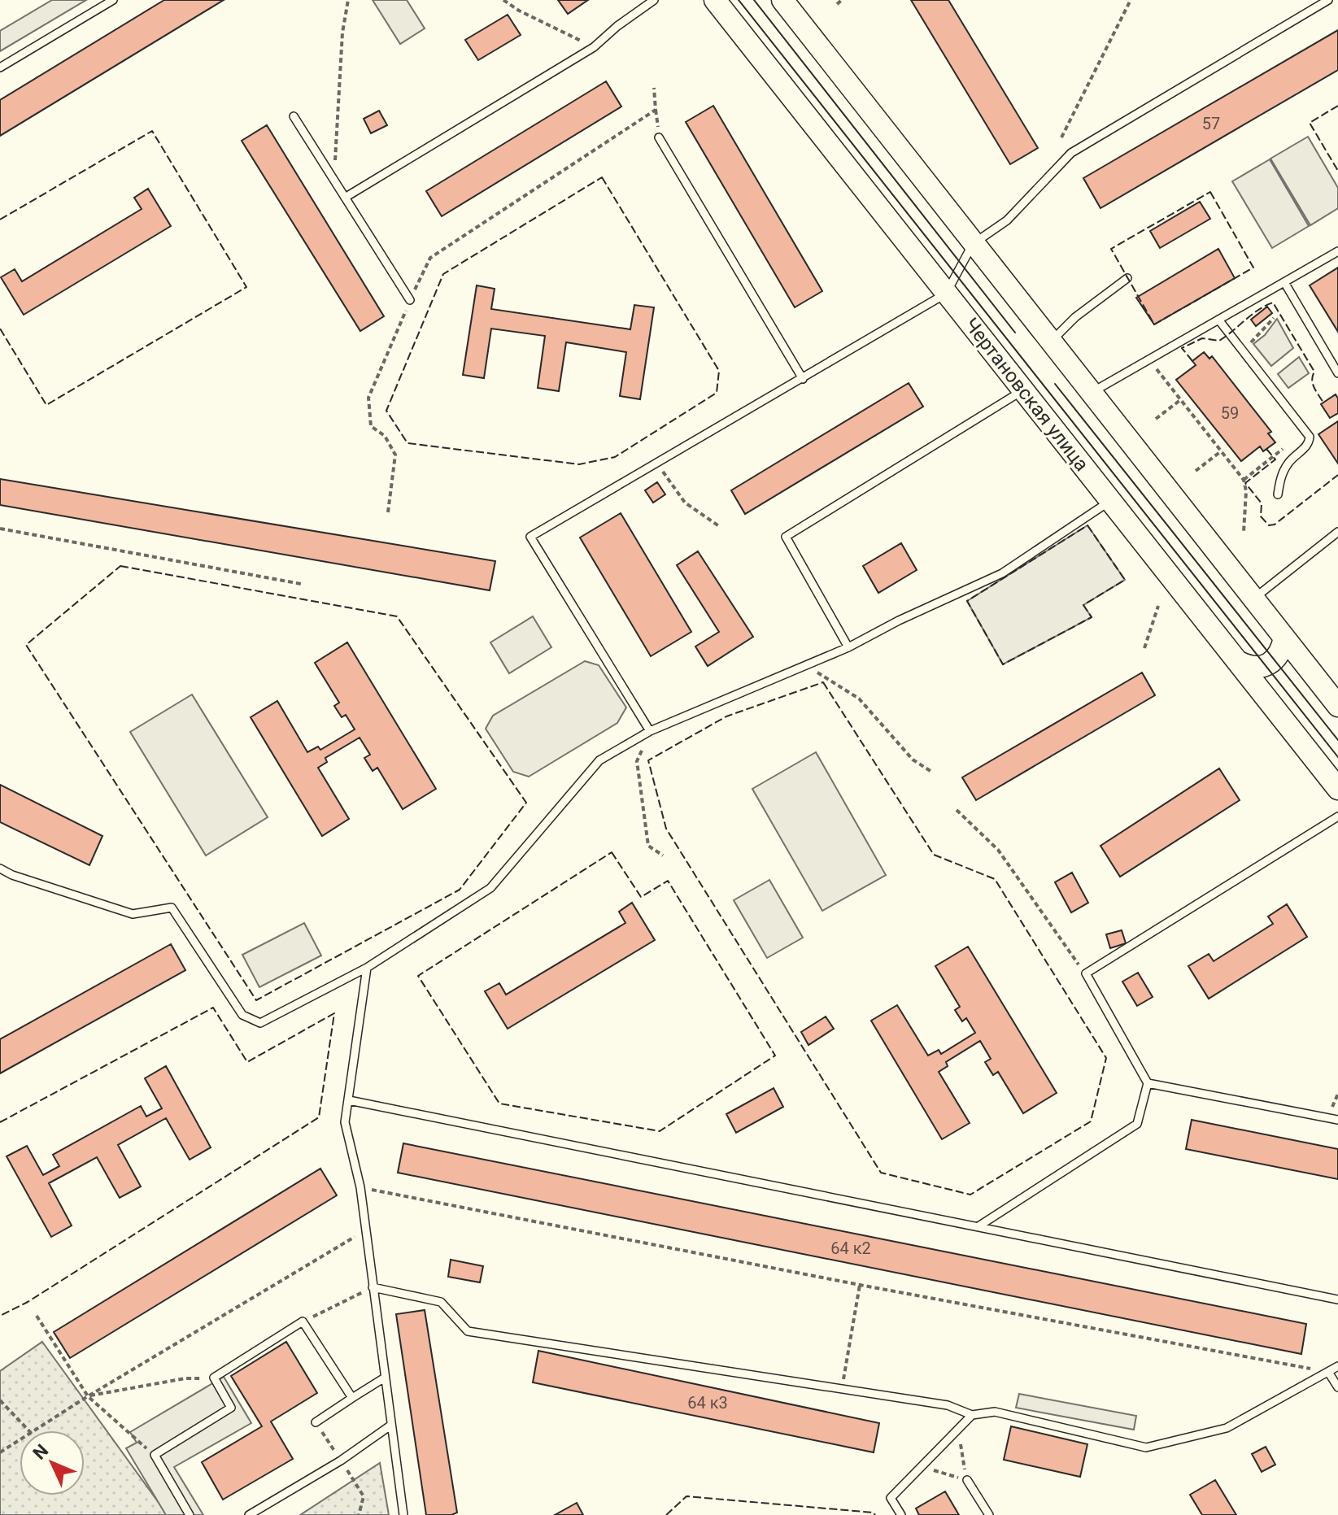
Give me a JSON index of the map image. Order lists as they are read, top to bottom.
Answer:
{
  "streets": {
    "main road": ["Чертановская улица"]
  },
  "house_numbers": [
    "57",
    "59",
    "64 к2",
    "64 к3"
  ],
  "north": "top left"
}
